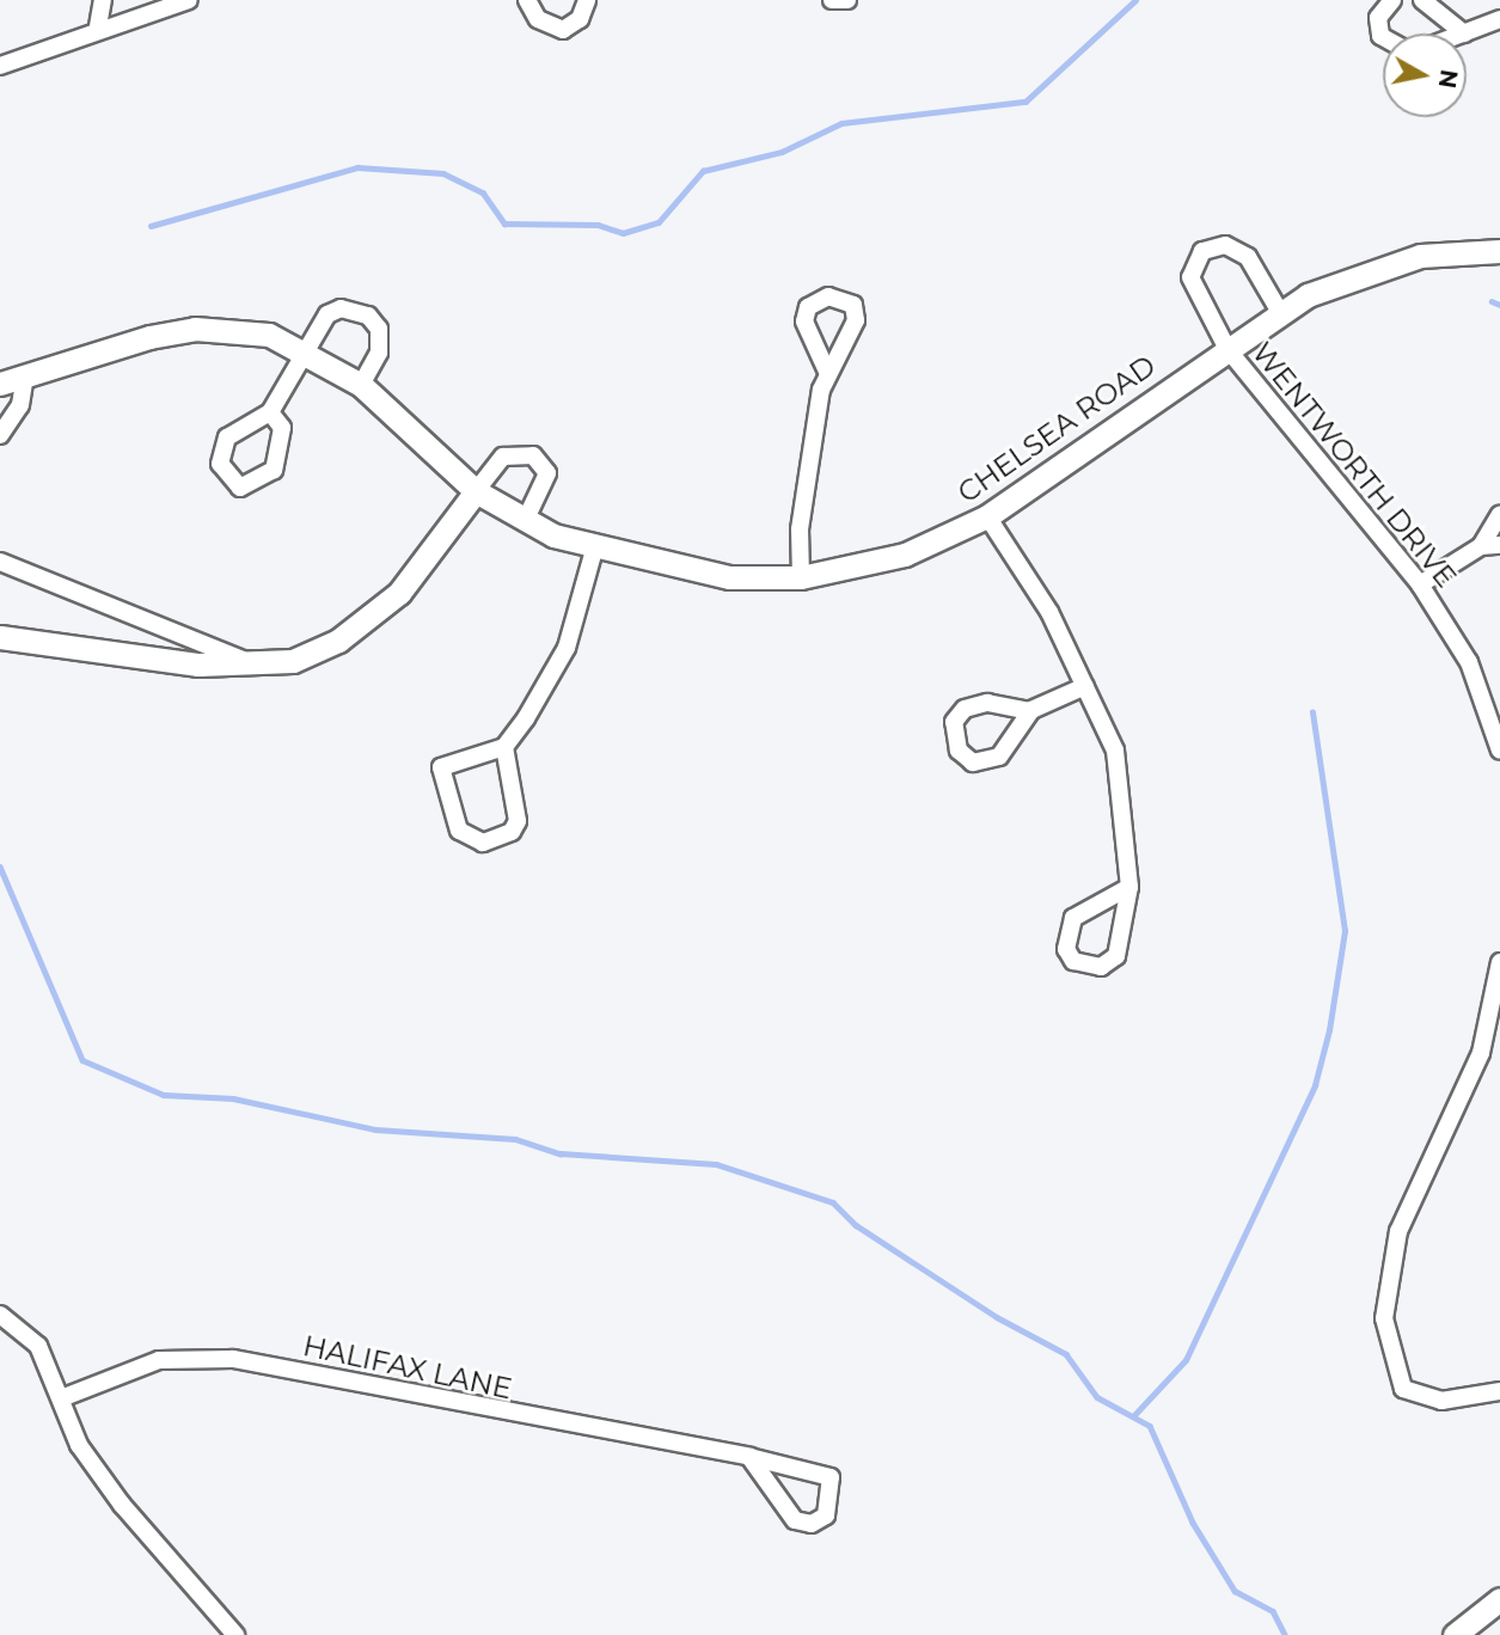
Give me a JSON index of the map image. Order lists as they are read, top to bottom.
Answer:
{
  "streets": {
    "street": ["CHELSEA ROAD", "WENTWORTH DRIVE", "HALIFAX LANE"]
  },
  "crossings": [
    ["CHELSEA ROAD", "WENTWORTH DRIVE"]
  ],
  "north": "right"
}
